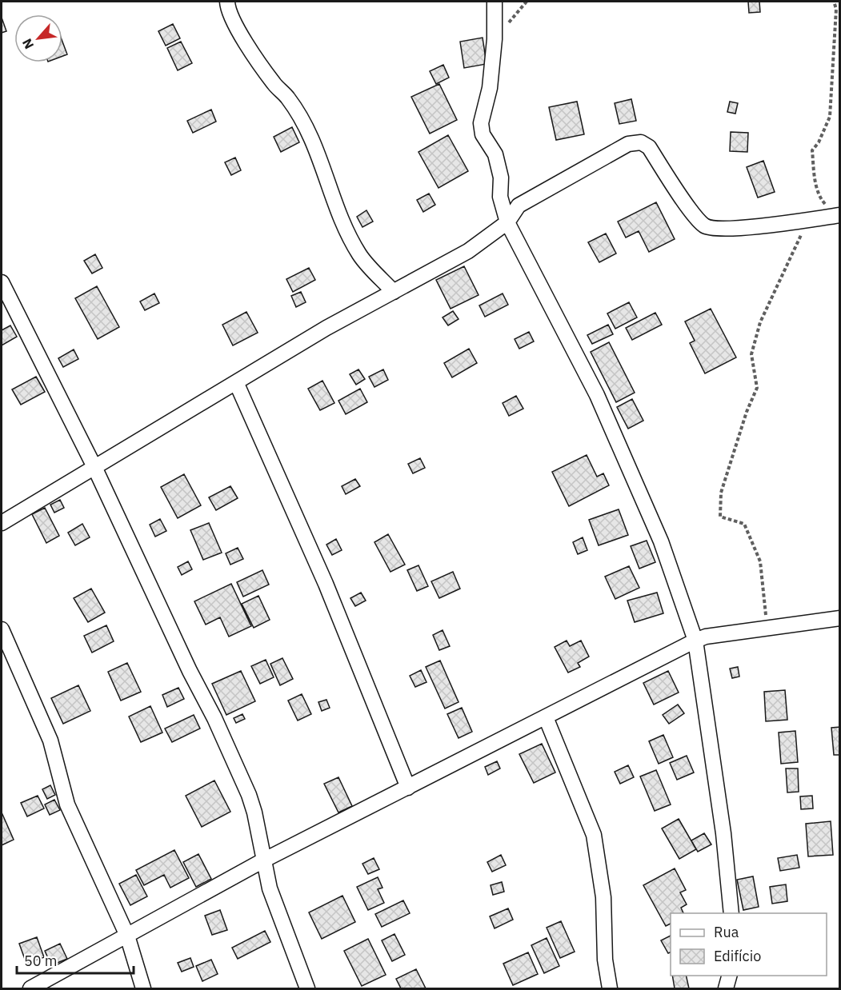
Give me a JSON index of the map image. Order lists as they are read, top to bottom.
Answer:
{
  "legend": ["Rua", "Edifício"],
  "scale_bar": "50 m",
  "north": "bottom left"
}
